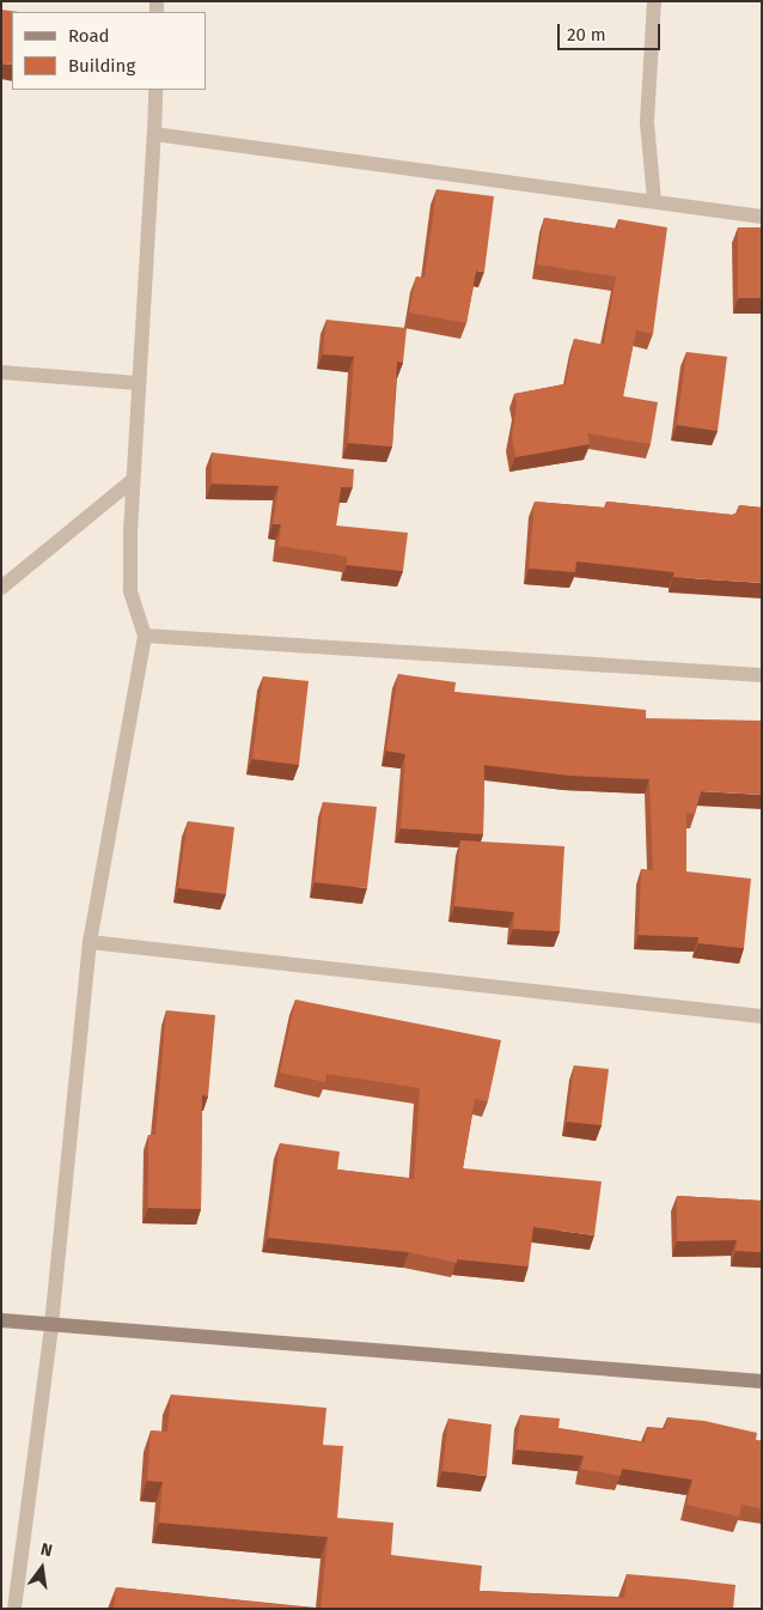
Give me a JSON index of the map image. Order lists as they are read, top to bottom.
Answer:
{
  "legend": ["Road", "Building"],
  "scale_bar": "20 m",
  "north": "top"
}
